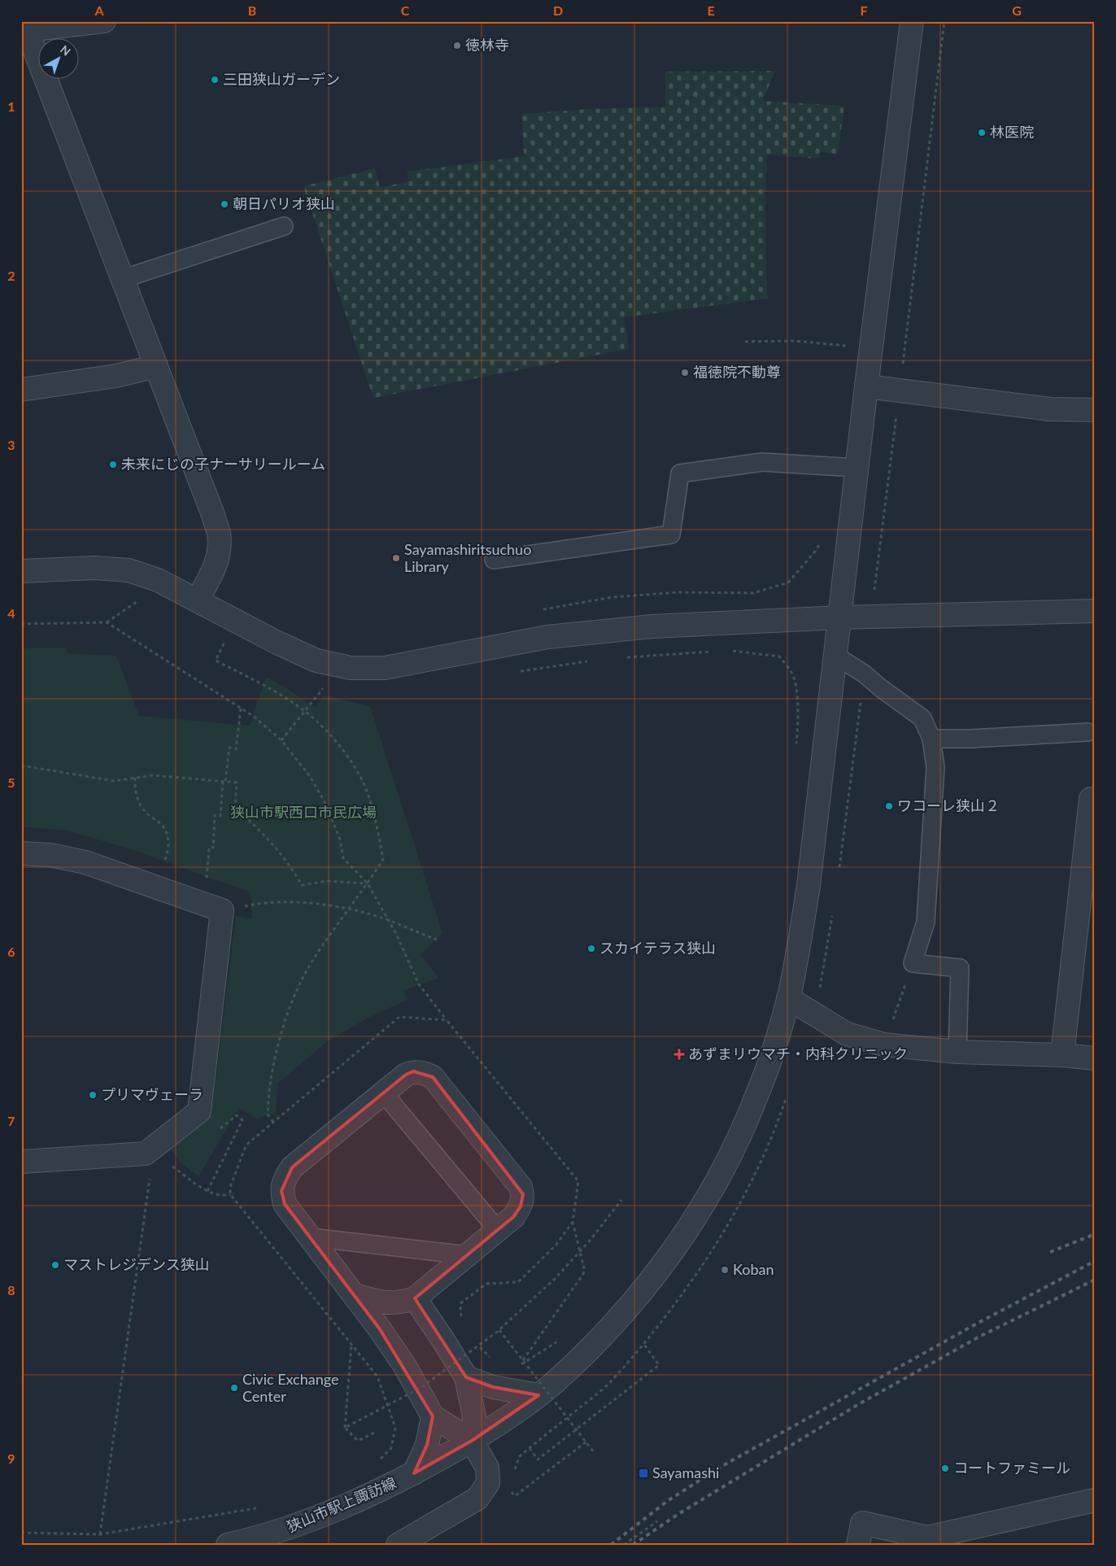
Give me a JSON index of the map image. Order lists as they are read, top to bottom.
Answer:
{
  "streets": {
    "street": ["狭山市駅上諏訪線"]
  },
  "parks": ["狭山市駅西口市民広場"],
  "places": {
    "other": [
      "徳林寺",
      "三田狭山ガーデン",
      "林医院",
      "朝日パリオ狭山",
      "福徳院不動尊",
      "未来にじの子ナーサリールーム",
      "Sayamashiritsuchuo Library",
      "ワコーレ狭山２",
      "スカイテラス狭山",
      "プリマヴェーラ",
      "マストレジデンス狭山",
      "Koban",
      "Civic Exchange Center",
      "コートファミール"
    ],
    "health": ["あずまリウマチ・内科クリニック"],
    "transit": ["Sayamashi"]
  },
  "north": "top right",
  "grid": {
    "columns": [
      "A",
      "B",
      "C",
      "D",
      "E",
      "F",
      "G"
    ],
    "rows": [
      "1",
      "2",
      "3",
      "4",
      "5",
      "6",
      "7",
      "8",
      "9"
    ]
  }
}
